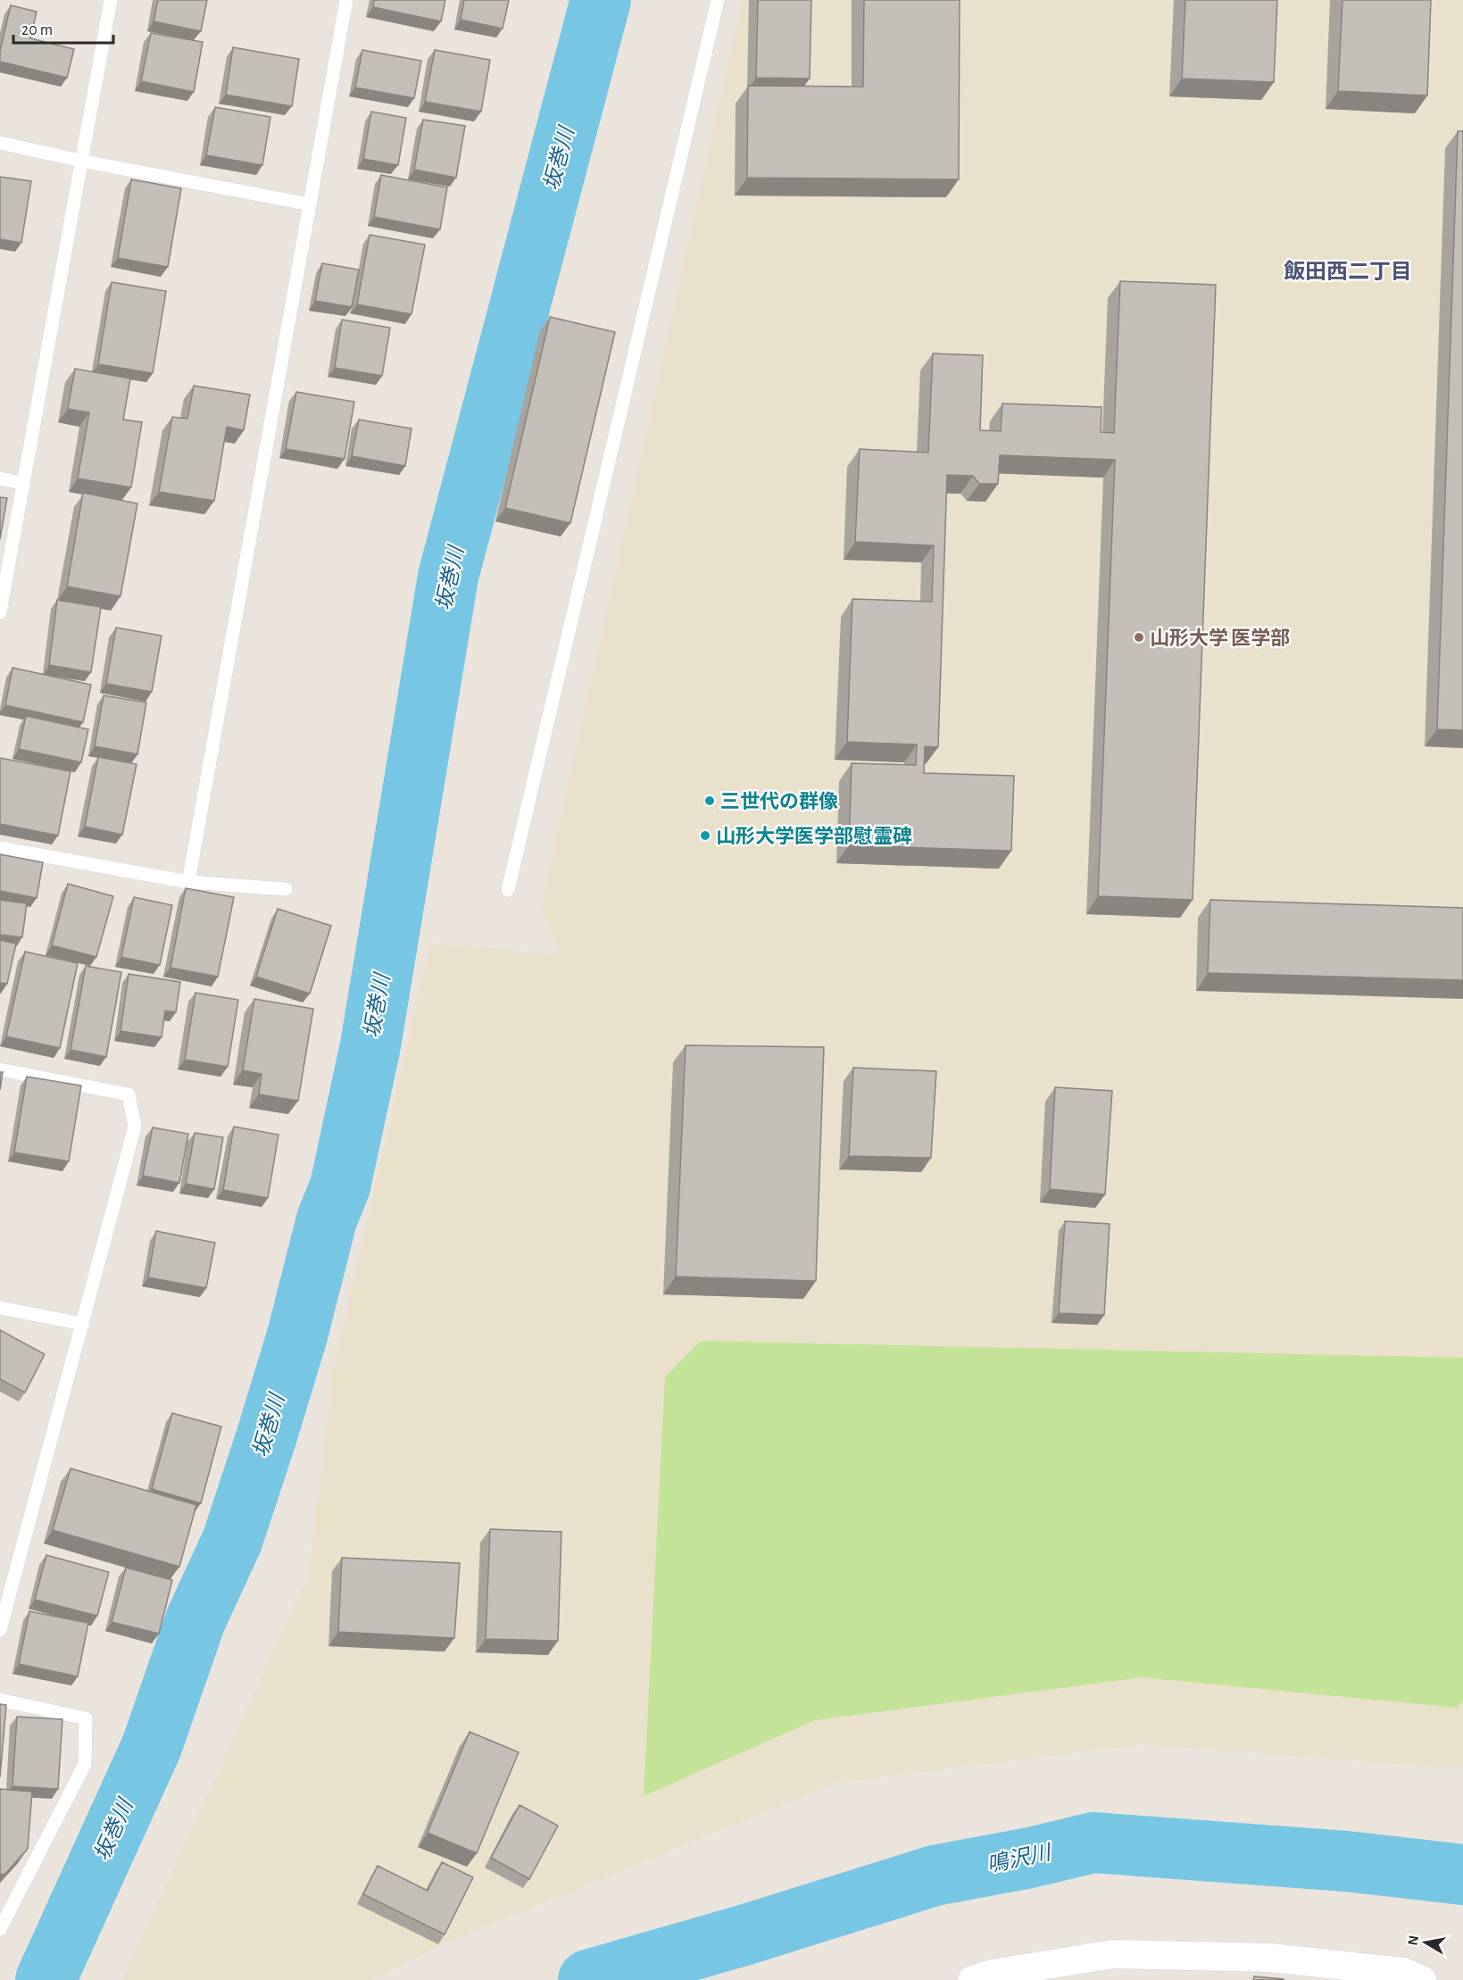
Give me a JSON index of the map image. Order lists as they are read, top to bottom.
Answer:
{
  "districts": ["飯田西二丁目"],
  "water": ["坂巻川", "鳴沢川"],
  "places": ["山形大学 医学部", "三世代の群像", "山形大学医学部慰霊碑"],
  "scale_bar": "20 m",
  "north": "left"
}
